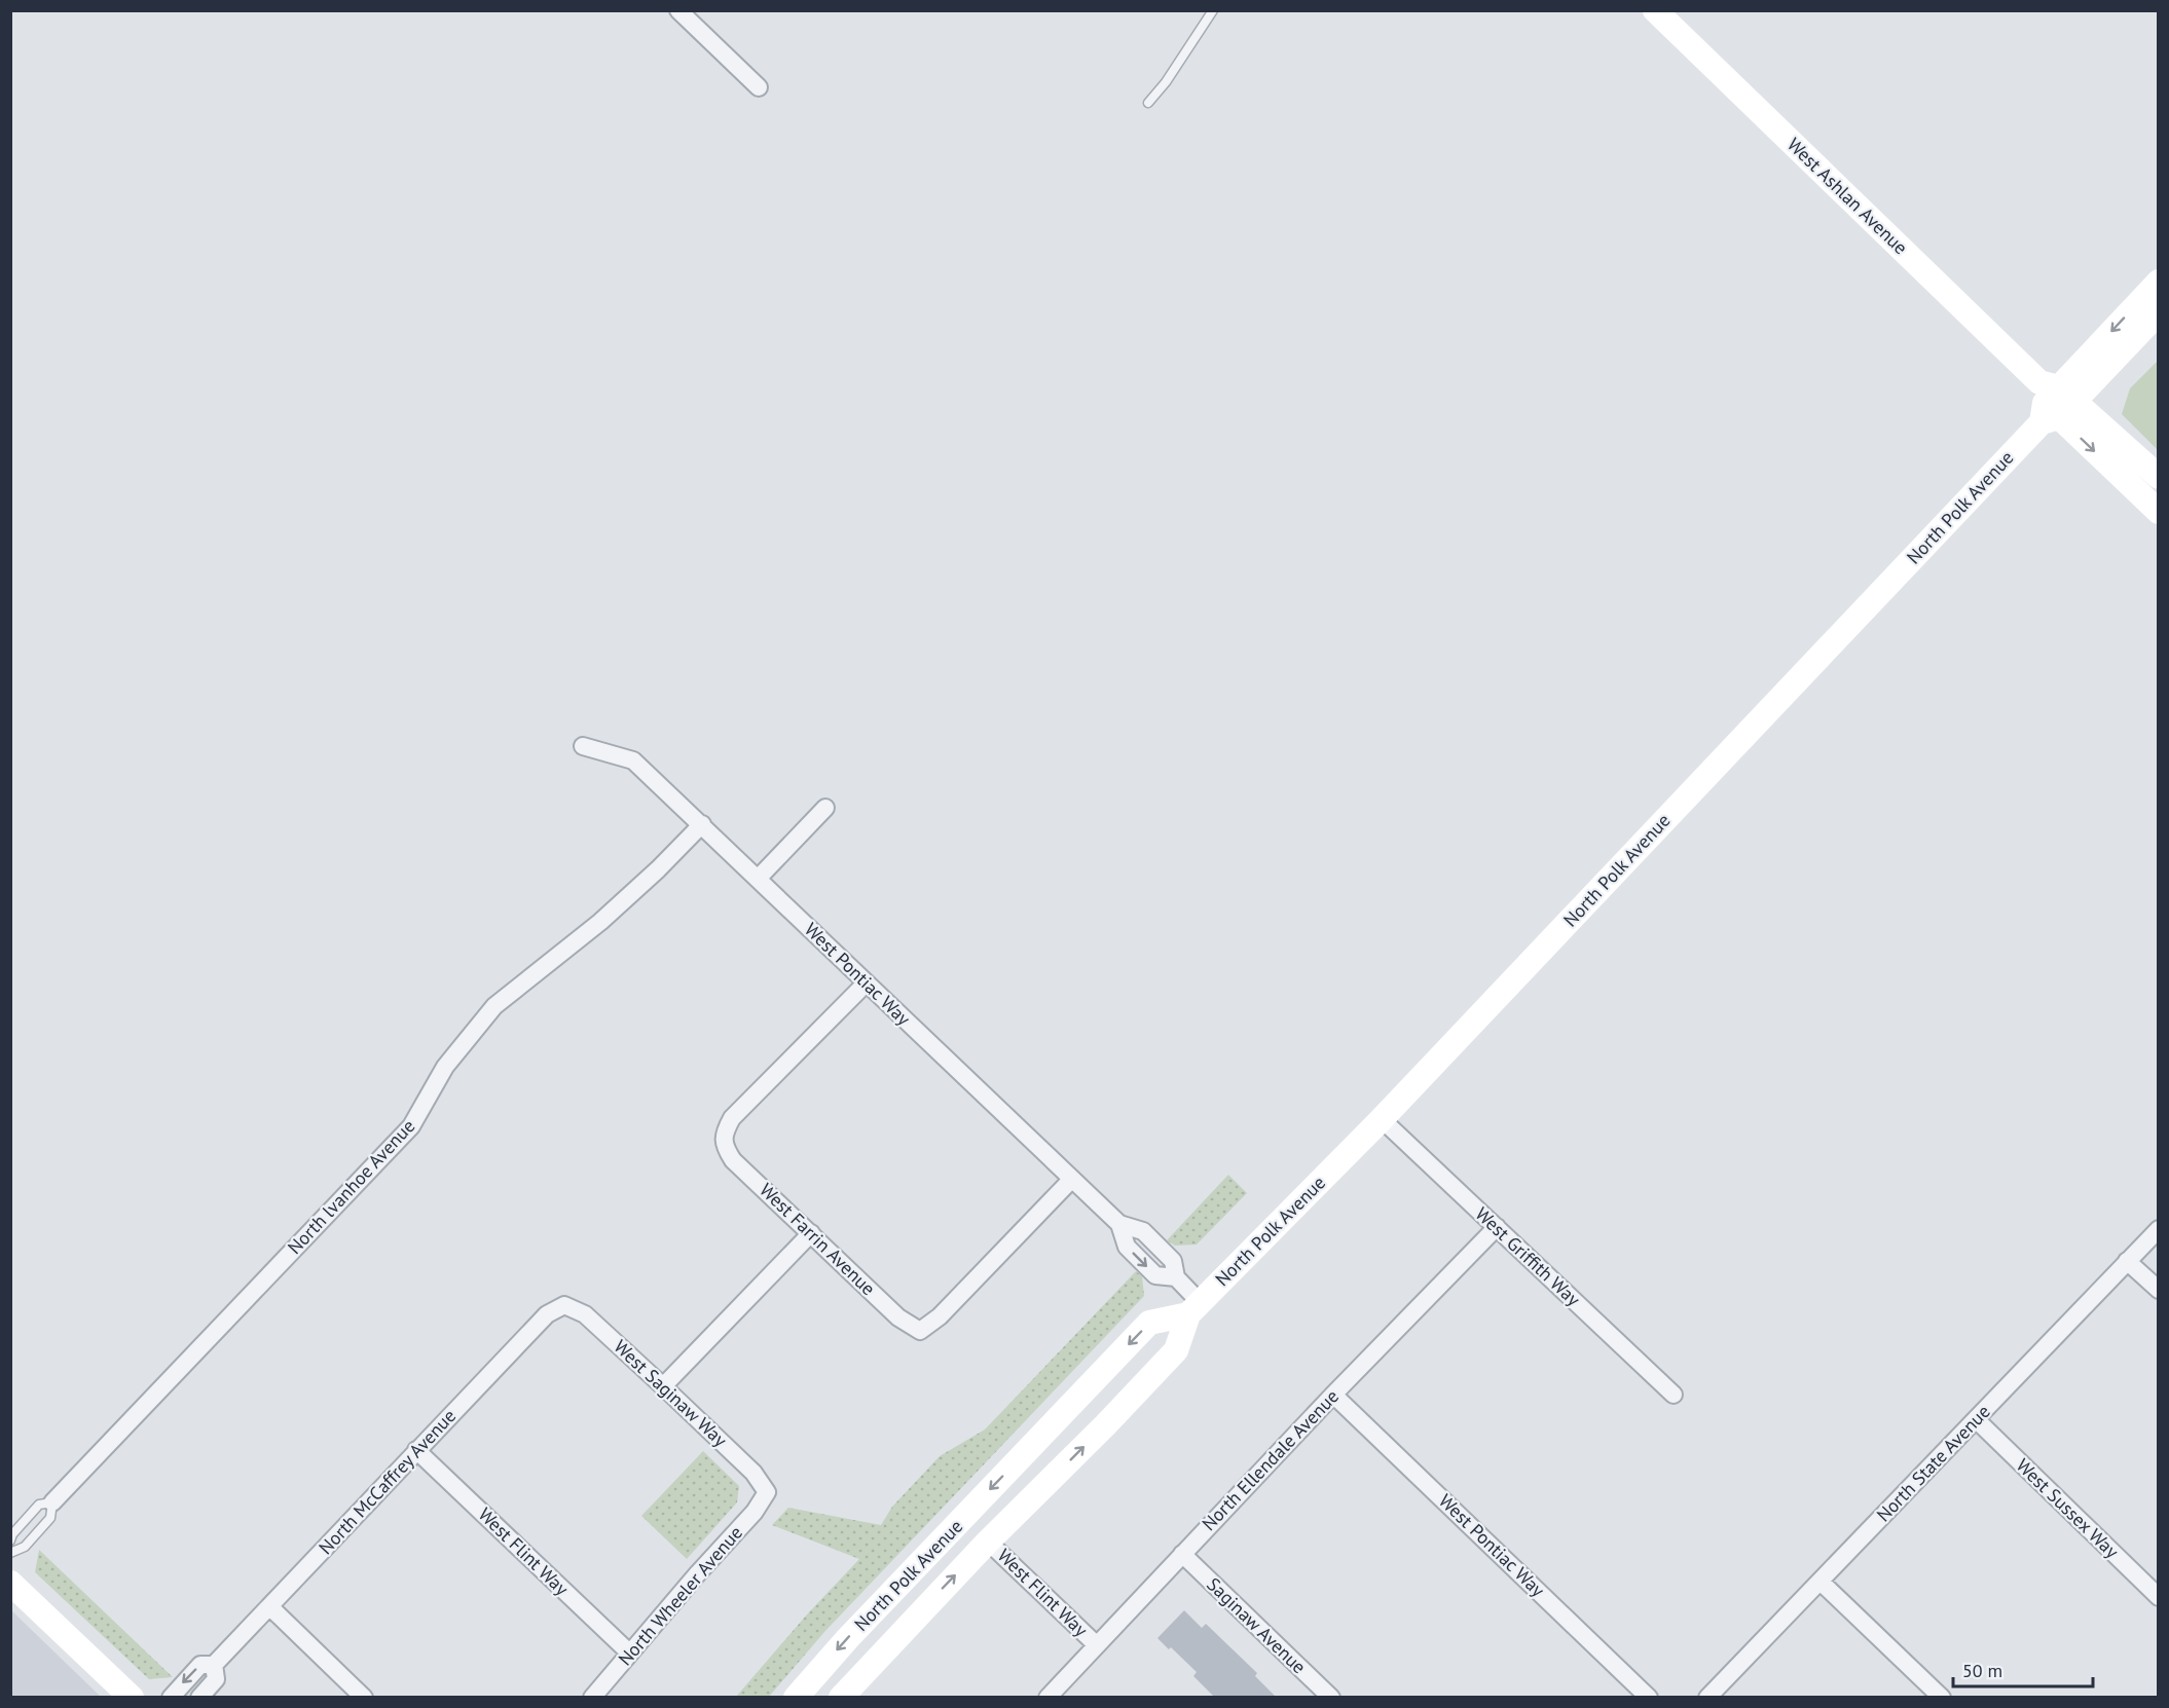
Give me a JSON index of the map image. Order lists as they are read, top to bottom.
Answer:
{
  "streets": {
    "main road": ["West Ashlan Avenue", "North Polk Avenue"],
    "street": [
      "West Pontiac Way",
      "North lvanhoe Avenue",
      "West Farrin Avenue",
      "West Griffith Way",
      "West Saginaw Way",
      "North Ellendale Avenue",
      "North State Avenue",
      "North McCaffrey Avenue",
      "West Sussex Way",
      "West Flint Way",
      "North Wheeler Avenue",
      "Saginaw Avenue"
    ]
  },
  "crossings": [
    ["West Ashlan Avenue", "North Polk Avenue"],
    ["North Polk Avenue", "West Pontiac Way"],
    ["North Polk Avenue", "West Griffith Way"],
    ["North Polk Avenue", "West Flint Way"],
    ["West Pontiac Way", "North lvanhoe Avenue"],
    ["West Pontiac Way", "West Farrin Avenue"],
    ["West Pontiac Way", "North Ellendale Avenue"],
    ["West Griffith Way", "North Ellendale Avenue"],
    ["West Saginaw Way", "North McCaffrey Avenue"],
    ["West Saginaw Way", "North Wheeler Avenue"],
    ["North Ellendale Avenue", "West Flint Way"],
    ["North Ellendale Avenue", "Saginaw Avenue"],
    ["North State Avenue", "West Sussex Way"],
    ["North McCaffrey Avenue", "West Flint Way"],
    ["West Flint Way", "North Wheeler Avenue"]
  ],
  "scale_bar": "50 m"
}
